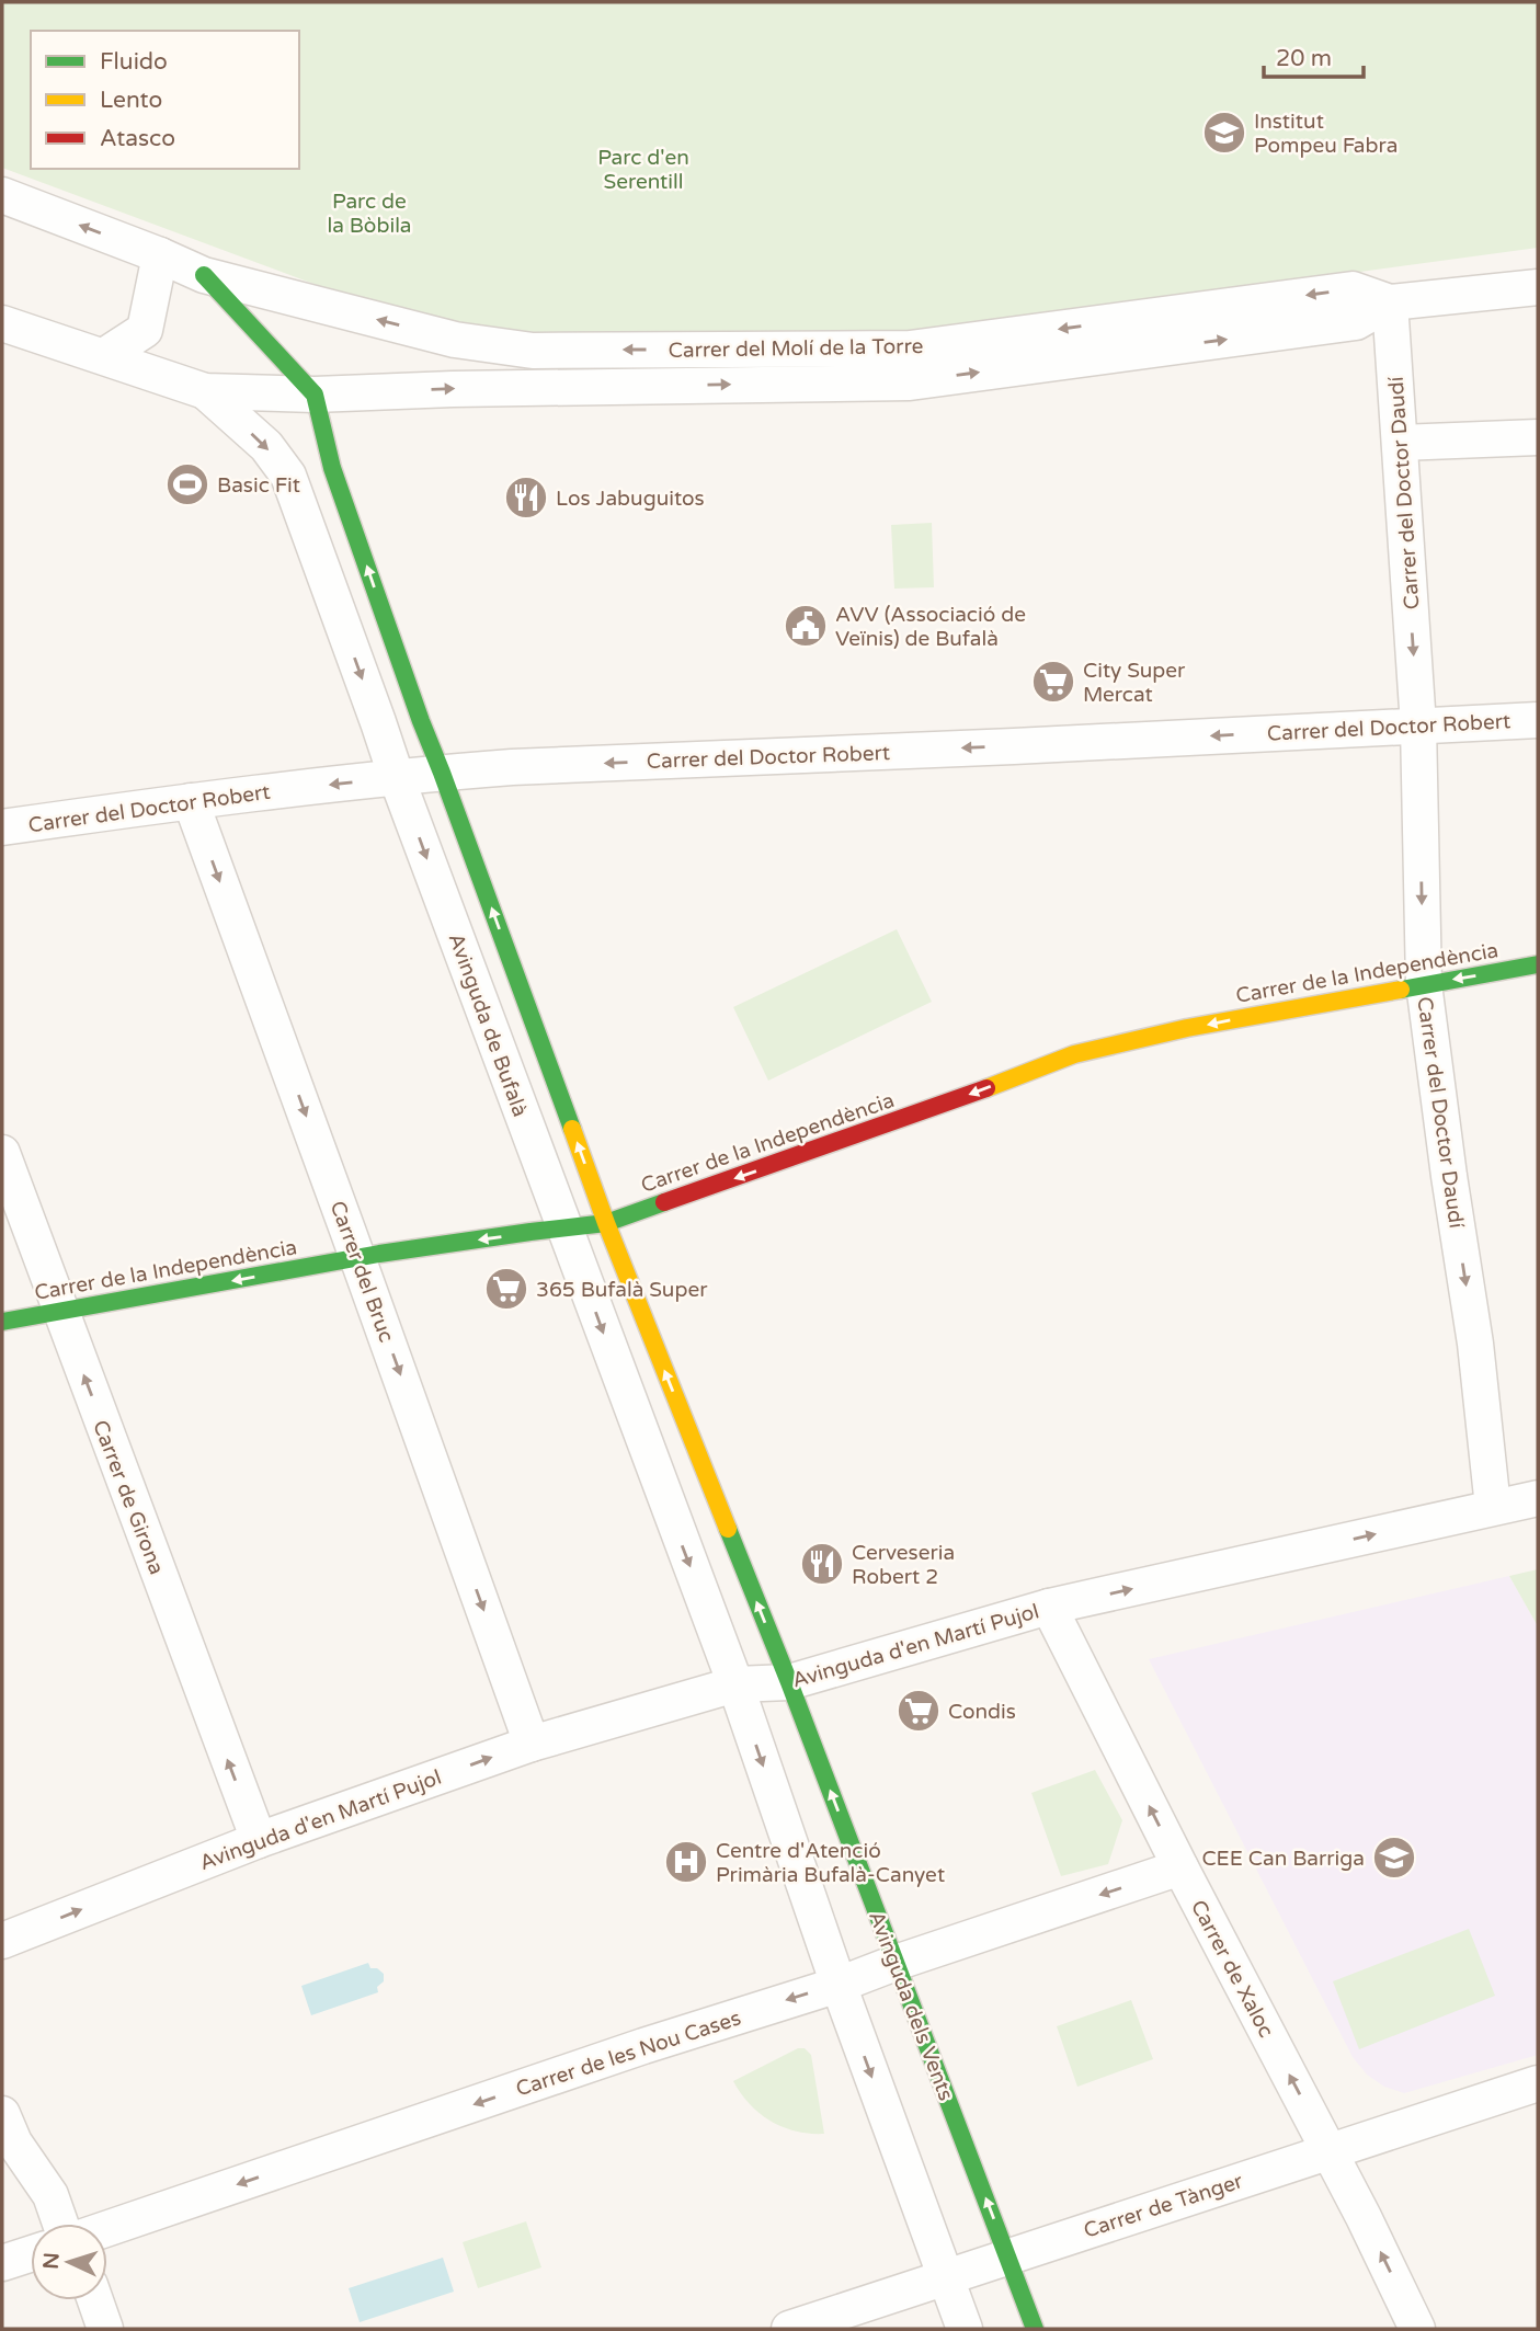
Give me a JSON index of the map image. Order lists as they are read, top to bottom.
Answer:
{
  "streets": {
    "street": [
      "Carrer del Molí de la Torre",
      "Carrer del Doctor Daudí",
      "Carrer del Doctor Robert",
      "Carrer de la Independència",
      "Avinguda de Bufalà",
      "Carrer del Bruc",
      "Carrer de Girona",
      "Avinguda d'en Martí Pujol",
      "Carrer de Xaloc",
      "Avinguda dels Vents",
      "Carrer de les Nou Cases",
      "Carrer de Tànger"
    ]
  },
  "crossings": [
    ["Carrer del Molí de la Torre", "Carrer del Doctor Daudí"],
    ["Carrer del Molí de la Torre", "Avinguda de Bufalà"],
    ["Carrer del Doctor Daudí", "Carrer del Doctor Robert"],
    ["Carrer del Doctor Daudí", "Carrer de la Independència"],
    ["Carrer del Doctor Daudí", "Avinguda d'en Martí Pujol"],
    ["Carrer del Doctor Robert", "Avinguda de Bufalà"],
    ["Carrer del Doctor Robert", "Carrer del Bruc"],
    ["Carrer de la Independència", "Avinguda de Bufalà"],
    ["Carrer de la Independència", "Carrer del Bruc"],
    ["Carrer de la Independència", "Carrer de Girona"],
    ["Avinguda de Bufalà", "Avinguda d'en Martí Pujol"],
    ["Avinguda de Bufalà", "Avinguda dels Vents"],
    ["Carrer del Bruc", "Avinguda d'en Martí Pujol"],
    ["Carrer de Girona", "Avinguda d'en Martí Pujol"],
    ["Avinguda d'en Martí Pujol", "Carrer de Xaloc"],
    ["Avinguda d'en Martí Pujol", "Avinguda dels Vents"],
    ["Carrer de Xaloc", "Carrer de les Nou Cases"],
    ["Carrer de Xaloc", "Carrer de Tànger"],
    ["Avinguda dels Vents", "Carrer de les Nou Cases"],
    ["Avinguda dels Vents", "Carrer de Tànger"]
  ],
  "one_way": [
    "Carrer del Doctor Daudí",
    "Carrer del Doctor Robert",
    "Carrer de la Independència",
    "Carrer del Bruc",
    "Carrer de Girona",
    "Avinguda d'en Martí Pujol",
    "Carrer de Xaloc",
    "Carrer de les Nou Cases"
  ],
  "parks": ["Parc d'en Serentill", "Parc de la Bòbila"],
  "places": {
    "school or university": ["Institut Pompeu Fabra", "CEE Can Barriga"],
    "sports": ["Basic Fit"],
    "restaurant": ["Los Jabuguitos", "Cerveseria Robert 2"],
    "public building": ["AVV (Associació de Veïnis) de Bufalà"],
    "supermarket": ["City Super Mercat", "365 Bufalà Super", "Condis"],
    "hospital": ["Centre d'Atenció Primària Bufalà-Canyet"]
  },
  "legend": ["Fluido", "Lento", "Atasco"],
  "scale_bar": "20 m",
  "north": "left"
}
